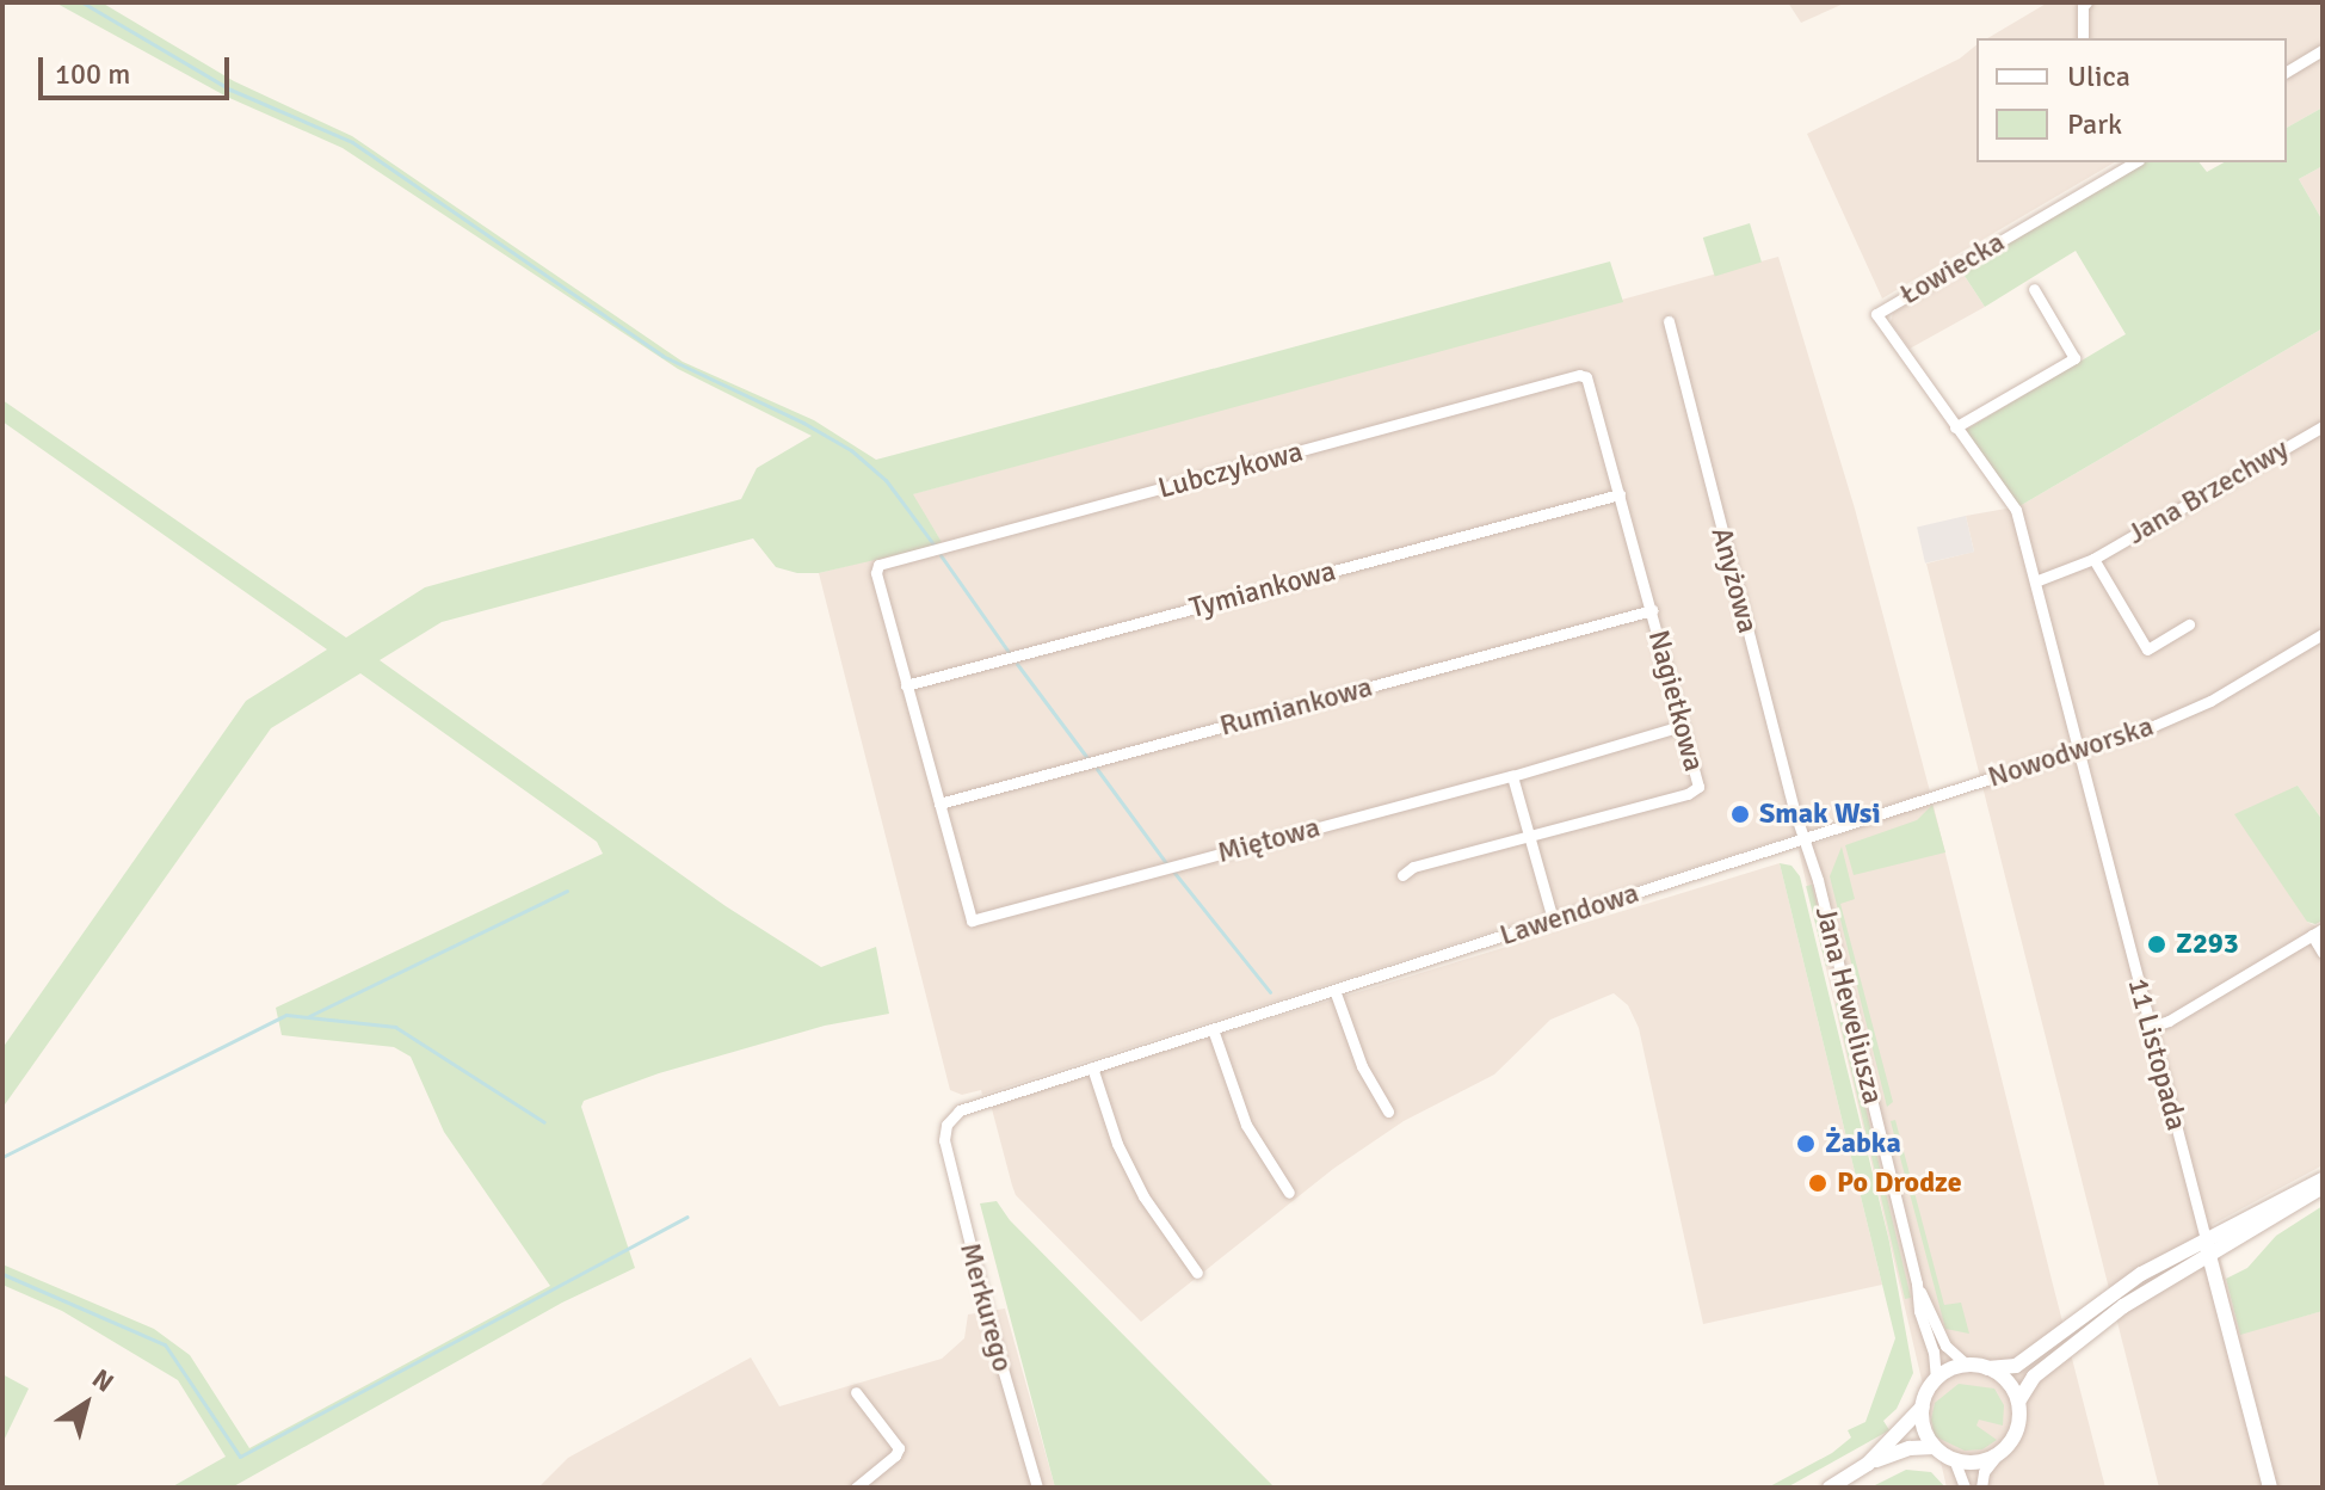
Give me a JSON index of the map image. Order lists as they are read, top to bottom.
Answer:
{
  "streets": {
    "main road": ["11 Listopada"],
    "street": [
      "Łowiecka",
      "Lubczykowa",
      "Jana Brzechwy",
      "Anyżowa",
      "Tymiankowa",
      "Nagietkowa",
      "Rumiankowa",
      "Nowodworska",
      "Miętowa",
      "Lawendowa",
      "Jana Heweliusza",
      "Merkurego"
    ]
  },
  "crossings": [
    ["Łowiecka", "11 Listopada"],
    ["Lubczykowa", "Tymiankowa"],
    ["Lubczykowa", "Nagietkowa"],
    ["Lubczykowa", "Rumiankowa"],
    ["Lubczykowa", "Miętowa"],
    ["Jana Brzechwy", "11 Listopada"],
    ["Anyżowa", "Nowodworska"],
    ["Anyżowa", "Lawendowa"],
    ["Anyżowa", "Jana Heweliusza"],
    ["Nagietkowa", "Rumiankowa"],
    ["Nagietkowa", "Miętowa"],
    ["Rumiankowa", "Miętowa"],
    ["Nowodworska", "Lawendowa"],
    ["Nowodworska", "Jana Heweliusza"],
    ["Nowodworska", "11 Listopada"],
    ["Lawendowa", "Jana Heweliusza"],
    ["Lawendowa", "Merkurego"]
  ],
  "places": [
    "Smak Wsi",
    "Z293",
    "Żabka",
    "Po Drodze"
  ],
  "legend": ["Ulica", "Park"],
  "scale_bar": "100 m",
  "north": "top right"
}
